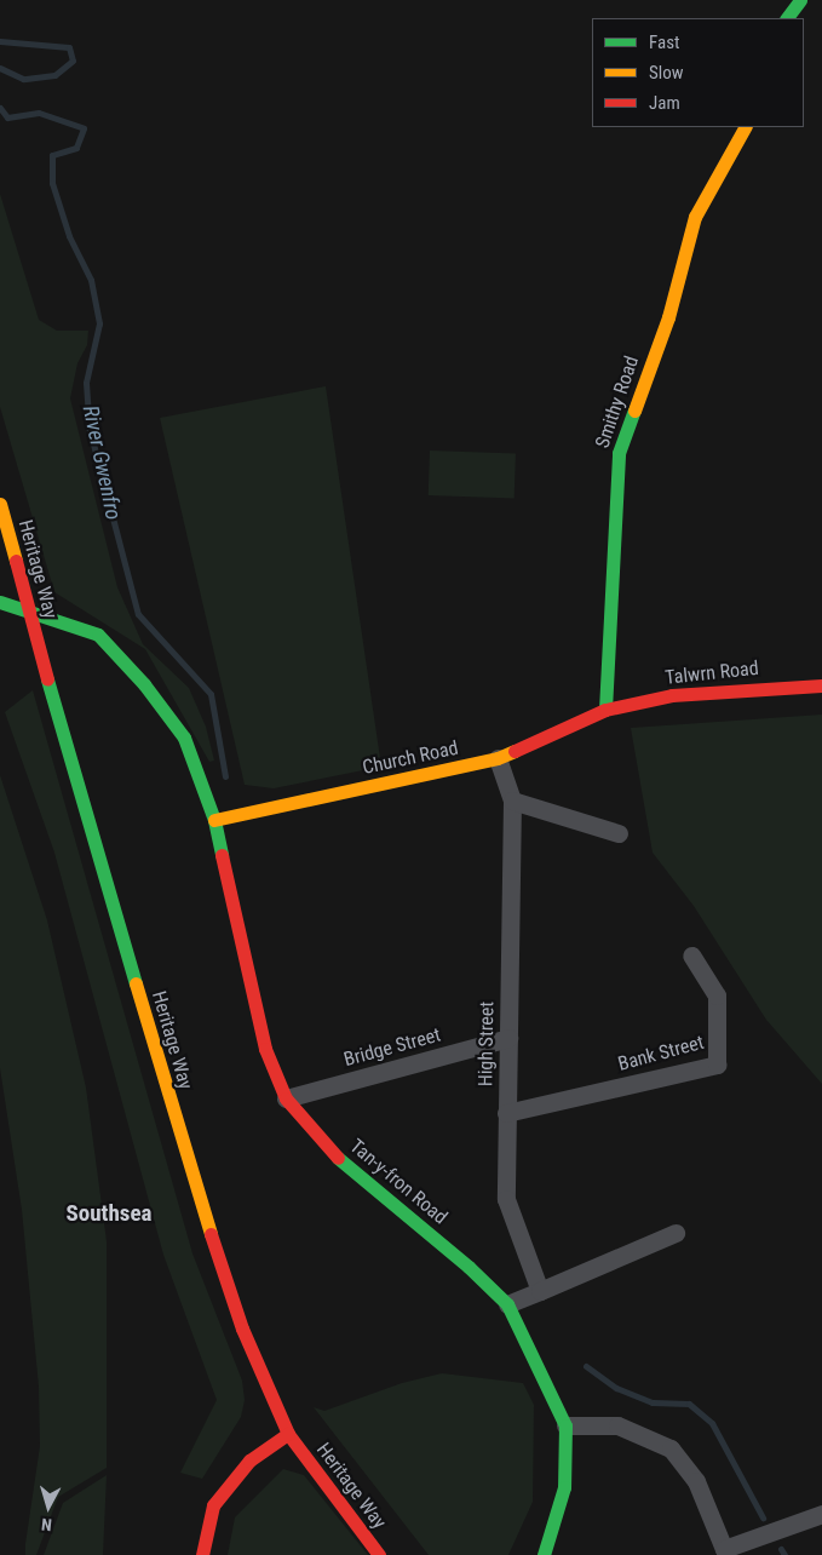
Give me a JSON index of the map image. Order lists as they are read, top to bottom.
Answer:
{
  "streets": {
    "street": [
      "Smithy Road",
      "Heritage Way",
      "Talwrn Road",
      "Church Road",
      "High Street",
      "Bridge Street",
      "Bank Street",
      "Tan-y-fron Road"
    ]
  },
  "crossings": [
    ["Smithy Road", "Talwrn Road"],
    ["Smithy Road", "Church Road"],
    ["Talwrn Road", "Church Road"],
    ["Church Road", "High Street"],
    ["Church Road", "Tan-y-fron Road"],
    ["High Street", "Bridge Street"],
    ["High Street", "Bank Street"],
    ["Bridge Street", "Tan-y-fron Road"]
  ],
  "districts": ["Southsea"],
  "water": ["River Gwenfro"],
  "legend": ["Fast", "Slow", "Jam"],
  "north": "bottom"
}
